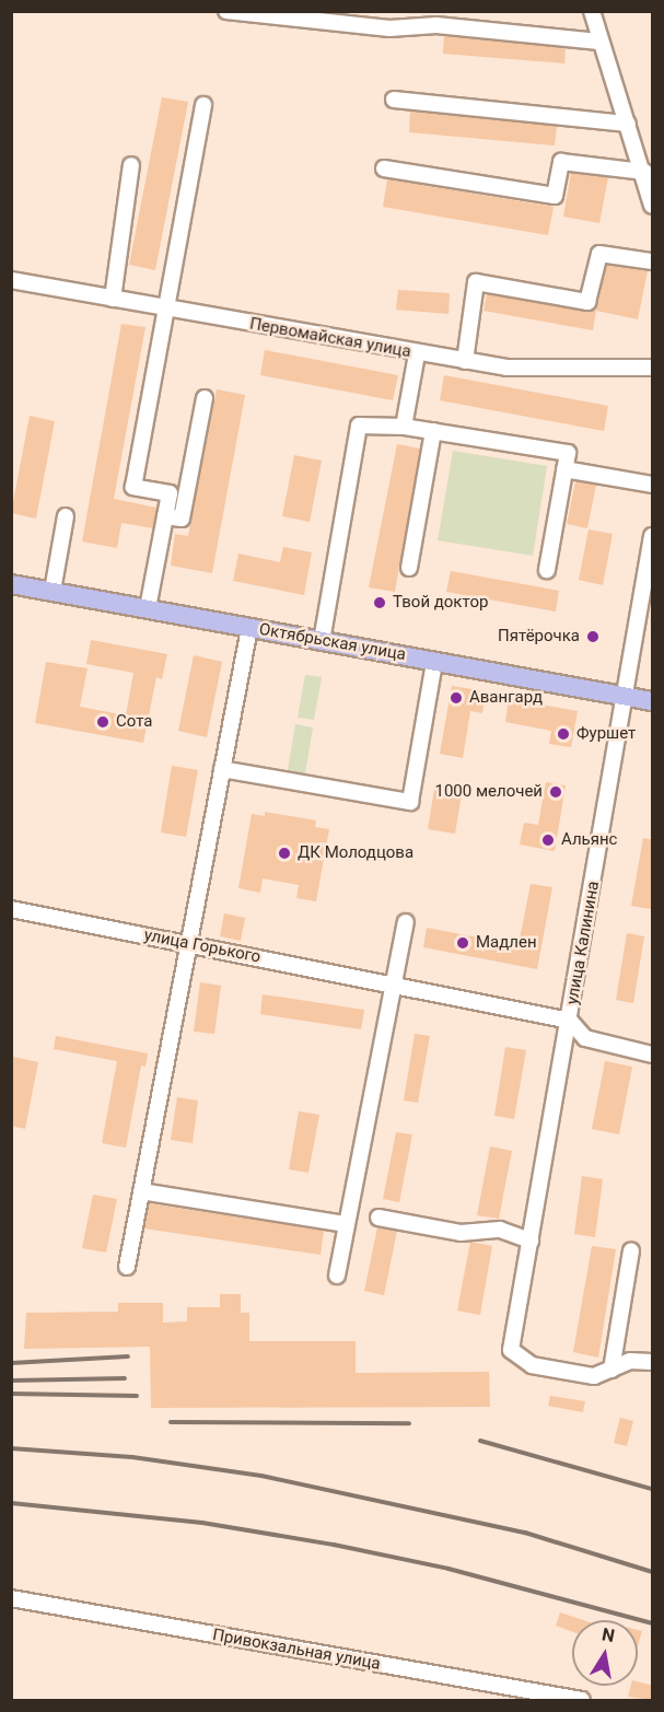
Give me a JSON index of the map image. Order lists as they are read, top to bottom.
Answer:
{
  "streets": {
    "main road": ["Октябрьская улица"],
    "street": [
      "Первомайская улица",
      "улица Калинина",
      "улица Горького",
      "Привокзальная улица"
    ]
  },
  "crossings": [
    ["Октябрьская улица", "улица Калинина"],
    ["улица Калинина", "улица Горького"]
  ],
  "places": [
    "Твой доктор",
    "Пятёрочка",
    "Авангард",
    "Сота",
    "Фуршет",
    "1000 мелочей",
    "Альянс",
    "ДК Молодцова",
    "Мадлен"
  ],
  "north": "top"
}
